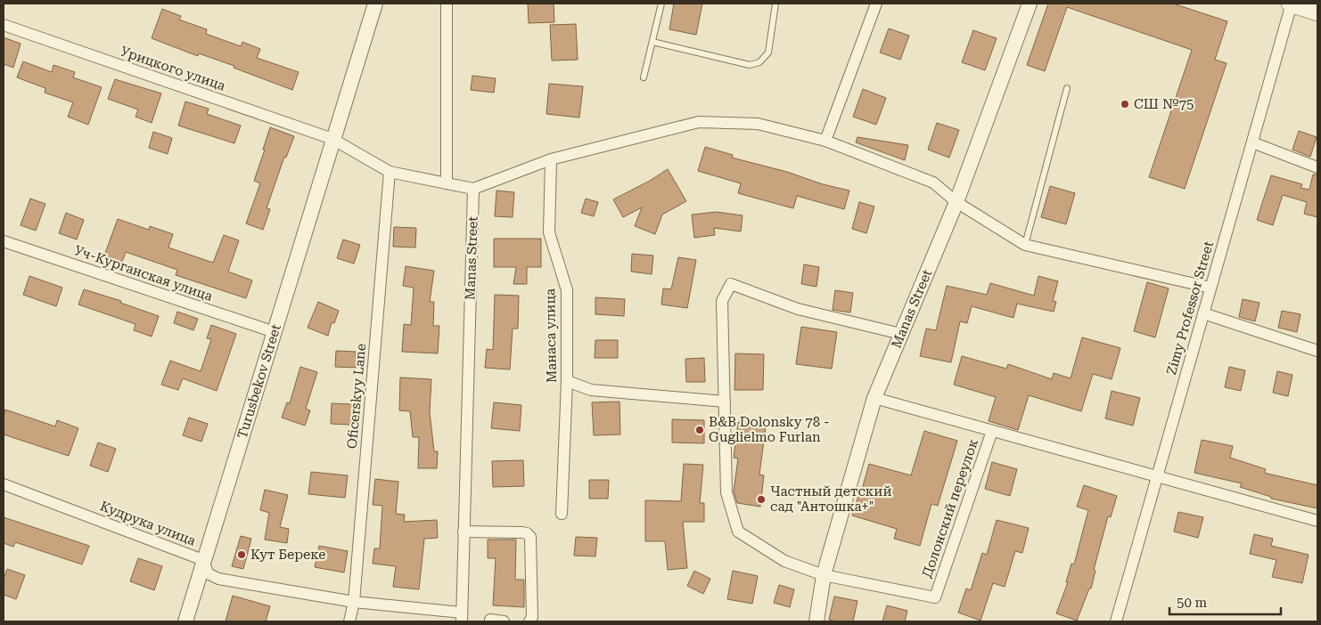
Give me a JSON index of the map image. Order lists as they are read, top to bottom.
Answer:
{
  "streets": {
    "street": [
      "Урицкого улица",
      "Manas Street",
      "Уч-Курганская улица",
      "Zimy Professor Street",
      "Манаса улица",
      "Turusbekov Street",
      "Oficerskyy Lane",
      "Долонский переулок",
      "Кудрука улица"
    ]
  },
  "crossings": [
    ["Урицкого улица", "Turusbekov Street"],
    ["Manas Street", "Долонский переулок"],
    ["Manas Street", "Кудрука улица"],
    ["Уч-Курганская улица", "Turusbekov Street"],
    ["Zimy Professor Street", "Долонский переулок"],
    ["Turusbekov Street", "Кудрука улица"],
    ["Oficerskyy Lane", "Кудрука улица"]
  ],
  "places": [
    "СШ №75",
    "B&B Dolonsky 78 - Guglielmo Furlan",
    "Частный детский сад \"Антошка+\"",
    "Кут Береке"
  ],
  "scale_bar": "50 m"
}
